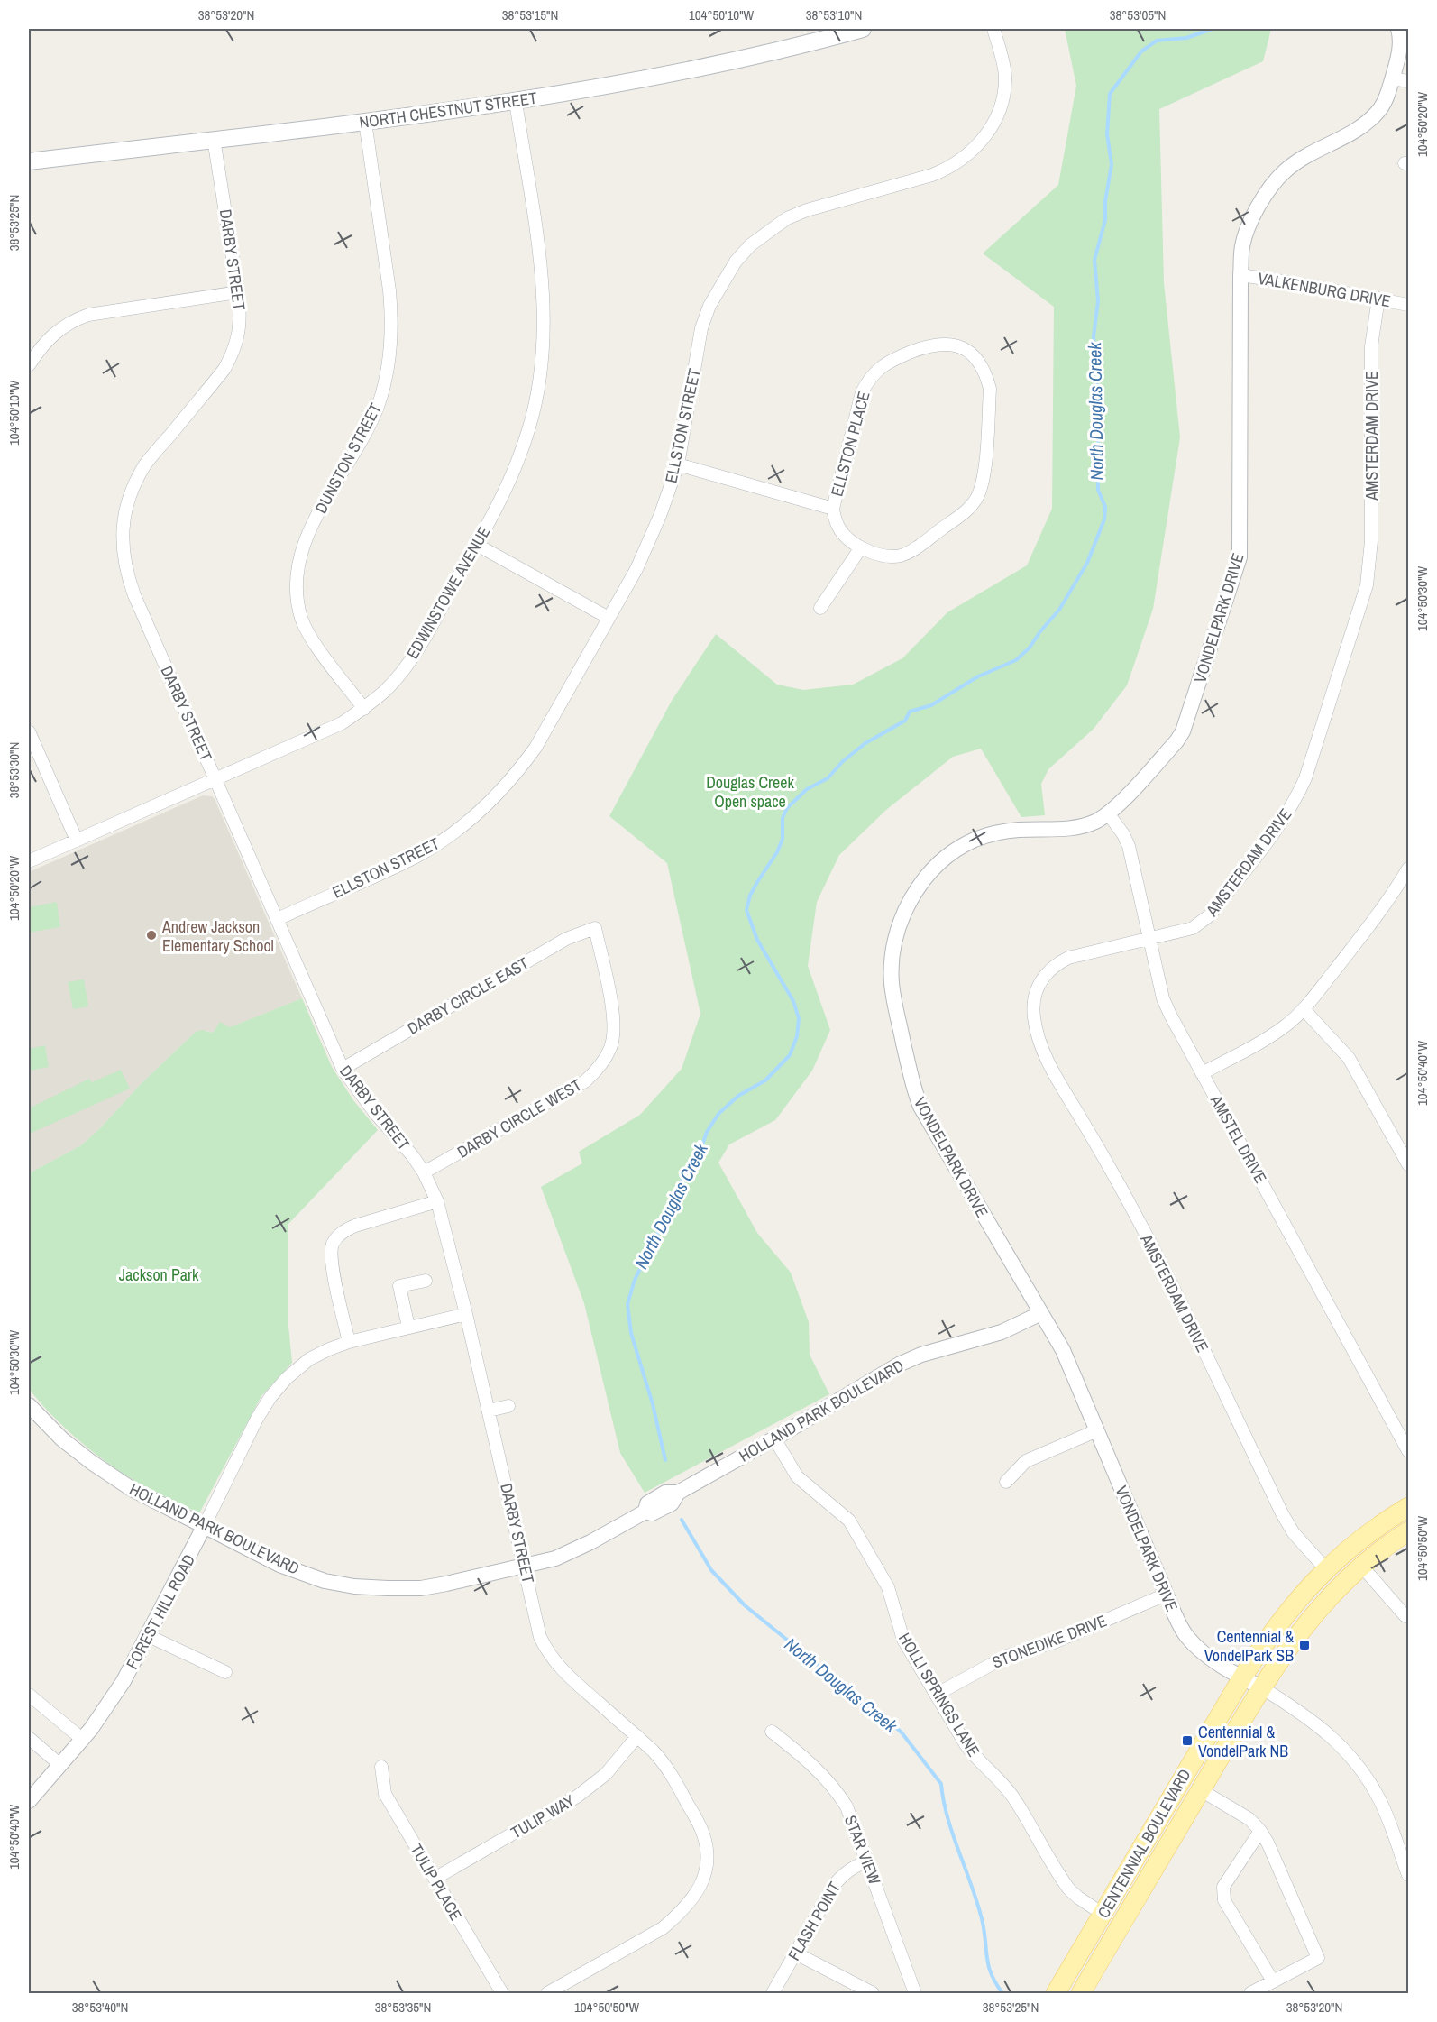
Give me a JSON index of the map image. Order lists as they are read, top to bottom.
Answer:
{
  "streets": {
    "main road": ["NORTH CHESTNUT STREET", "CENTENNIAL BOULEVARD"],
    "street": [
      "DARBY STREET",
      "VALKENBURG DRIVE",
      "ELLSTON STREET",
      "AMSTERDAM DRIVE",
      "ELLSTON PLACE",
      "DUNSTON STREET",
      "EDWINSTOWE AVENUE",
      "VONDELPARK DRIVE",
      "DARBY CIRCLE EAST",
      "DARBY CIRCLE WEST",
      "AMSTEL DRIVE",
      "HOLLAND PARK BOULEVARD",
      "FOREST HILL ROAD",
      "STONEDIKE DRIVE",
      "HOLLI SPRINGS LANE",
      "TULIP WAY",
      "STAR VIEW",
      "TULIP PLACE",
      "FLASH POINT"
    ]
  },
  "crossings": [
    ["NORTH CHESTNUT STREET", "DARBY STREET"],
    ["NORTH CHESTNUT STREET", "DUNSTON STREET"],
    ["NORTH CHESTNUT STREET", "EDWINSTOWE AVENUE"],
    ["DARBY STREET", "ELLSTON STREET"],
    ["DARBY STREET", "EDWINSTOWE AVENUE"],
    ["DARBY STREET", "DARBY CIRCLE EAST"],
    ["DARBY STREET", "DARBY CIRCLE WEST"],
    ["DARBY STREET", "HOLLAND PARK BOULEVARD"],
    ["DARBY STREET", "FOREST HILL ROAD"],
    ["DARBY STREET", "TULIP WAY"],
    ["VALKENBURG DRIVE", "AMSTERDAM DRIVE"],
    ["VALKENBURG DRIVE", "VONDELPARK DRIVE"],
    ["ELLSTON STREET", "ELLSTON PLACE"],
    ["AMSTERDAM DRIVE", "AMSTEL DRIVE"],
    ["AMSTERDAM DRIVE", "CENTENNIAL BOULEVARD"],
    ["DUNSTON STREET", "EDWINSTOWE AVENUE"],
    ["VONDELPARK DRIVE", "AMSTEL DRIVE"],
    ["VONDELPARK DRIVE", "HOLLAND PARK BOULEVARD"],
    ["VONDELPARK DRIVE", "STONEDIKE DRIVE"],
    ["VONDELPARK DRIVE", "CENTENNIAL BOULEVARD"],
    ["DARBY CIRCLE EAST", "DARBY CIRCLE WEST"],
    ["HOLLAND PARK BOULEVARD", "FOREST HILL ROAD"],
    ["HOLLAND PARK BOULEVARD", "HOLLI SPRINGS LANE"],
    ["STONEDIKE DRIVE", "HOLLI SPRINGS LANE"],
    ["HOLLI SPRINGS LANE", "CENTENNIAL BOULEVARD"],
    ["TULIP WAY", "TULIP PLACE"],
    ["STAR VIEW", "FLASH POINT"]
  ],
  "water": ["North Douglas Creek"],
  "parks": ["Douglas Creek Open space", "Jackson Park"],
  "places": {
    "other": ["Andrew Jackson Elementary School"],
    "transit": ["Centennial & VondelPark SB", "Centennial & VondelPark NB"]
  },
  "coordinates": [
    "38°53'20\"N",
    "38°53'15\"N",
    "104°50'10\"W",
    "38°53'10\"N",
    "38°53'05\"N",
    "104°50'20\"W",
    "38°53'25\"N",
    "104°50'30\"W",
    "38°53'30\"N",
    "104°50'40\"W",
    "104°50'50\"W",
    "38°53'40\"N",
    "38°53'35\"N"
  ]
}
